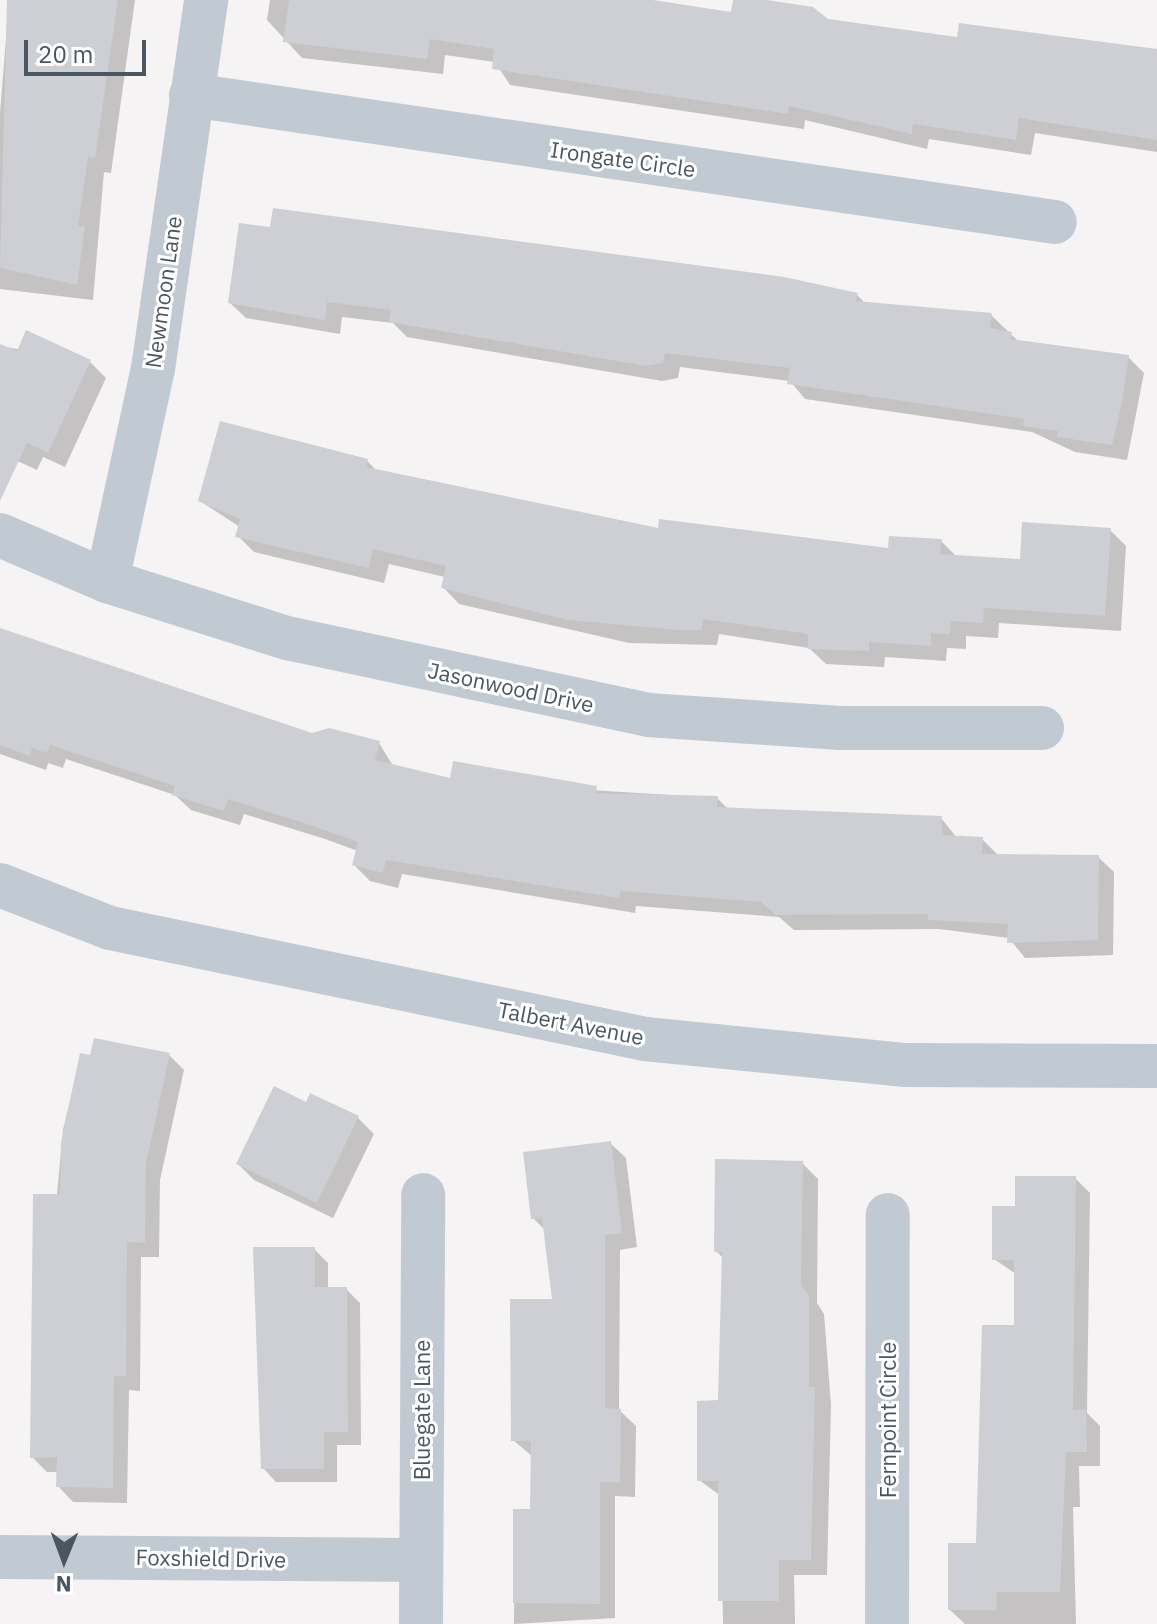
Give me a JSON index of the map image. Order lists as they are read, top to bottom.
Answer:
{
  "streets": {
    "street": [
      "Irongate Circle",
      "Newmoon Lane",
      "Jasonwood Drive",
      "Talbert Avenue",
      "Bluegate Lane",
      "Fernpoint Circle",
      "Foxshield Drive"
    ]
  },
  "crossings": [
    ["Irongate Circle", "Newmoon Lane"],
    ["Newmoon Lane", "Jasonwood Drive"],
    ["Bluegate Lane", "Foxshield Drive"]
  ],
  "scale_bar": "20 m",
  "north": "bottom"
}
